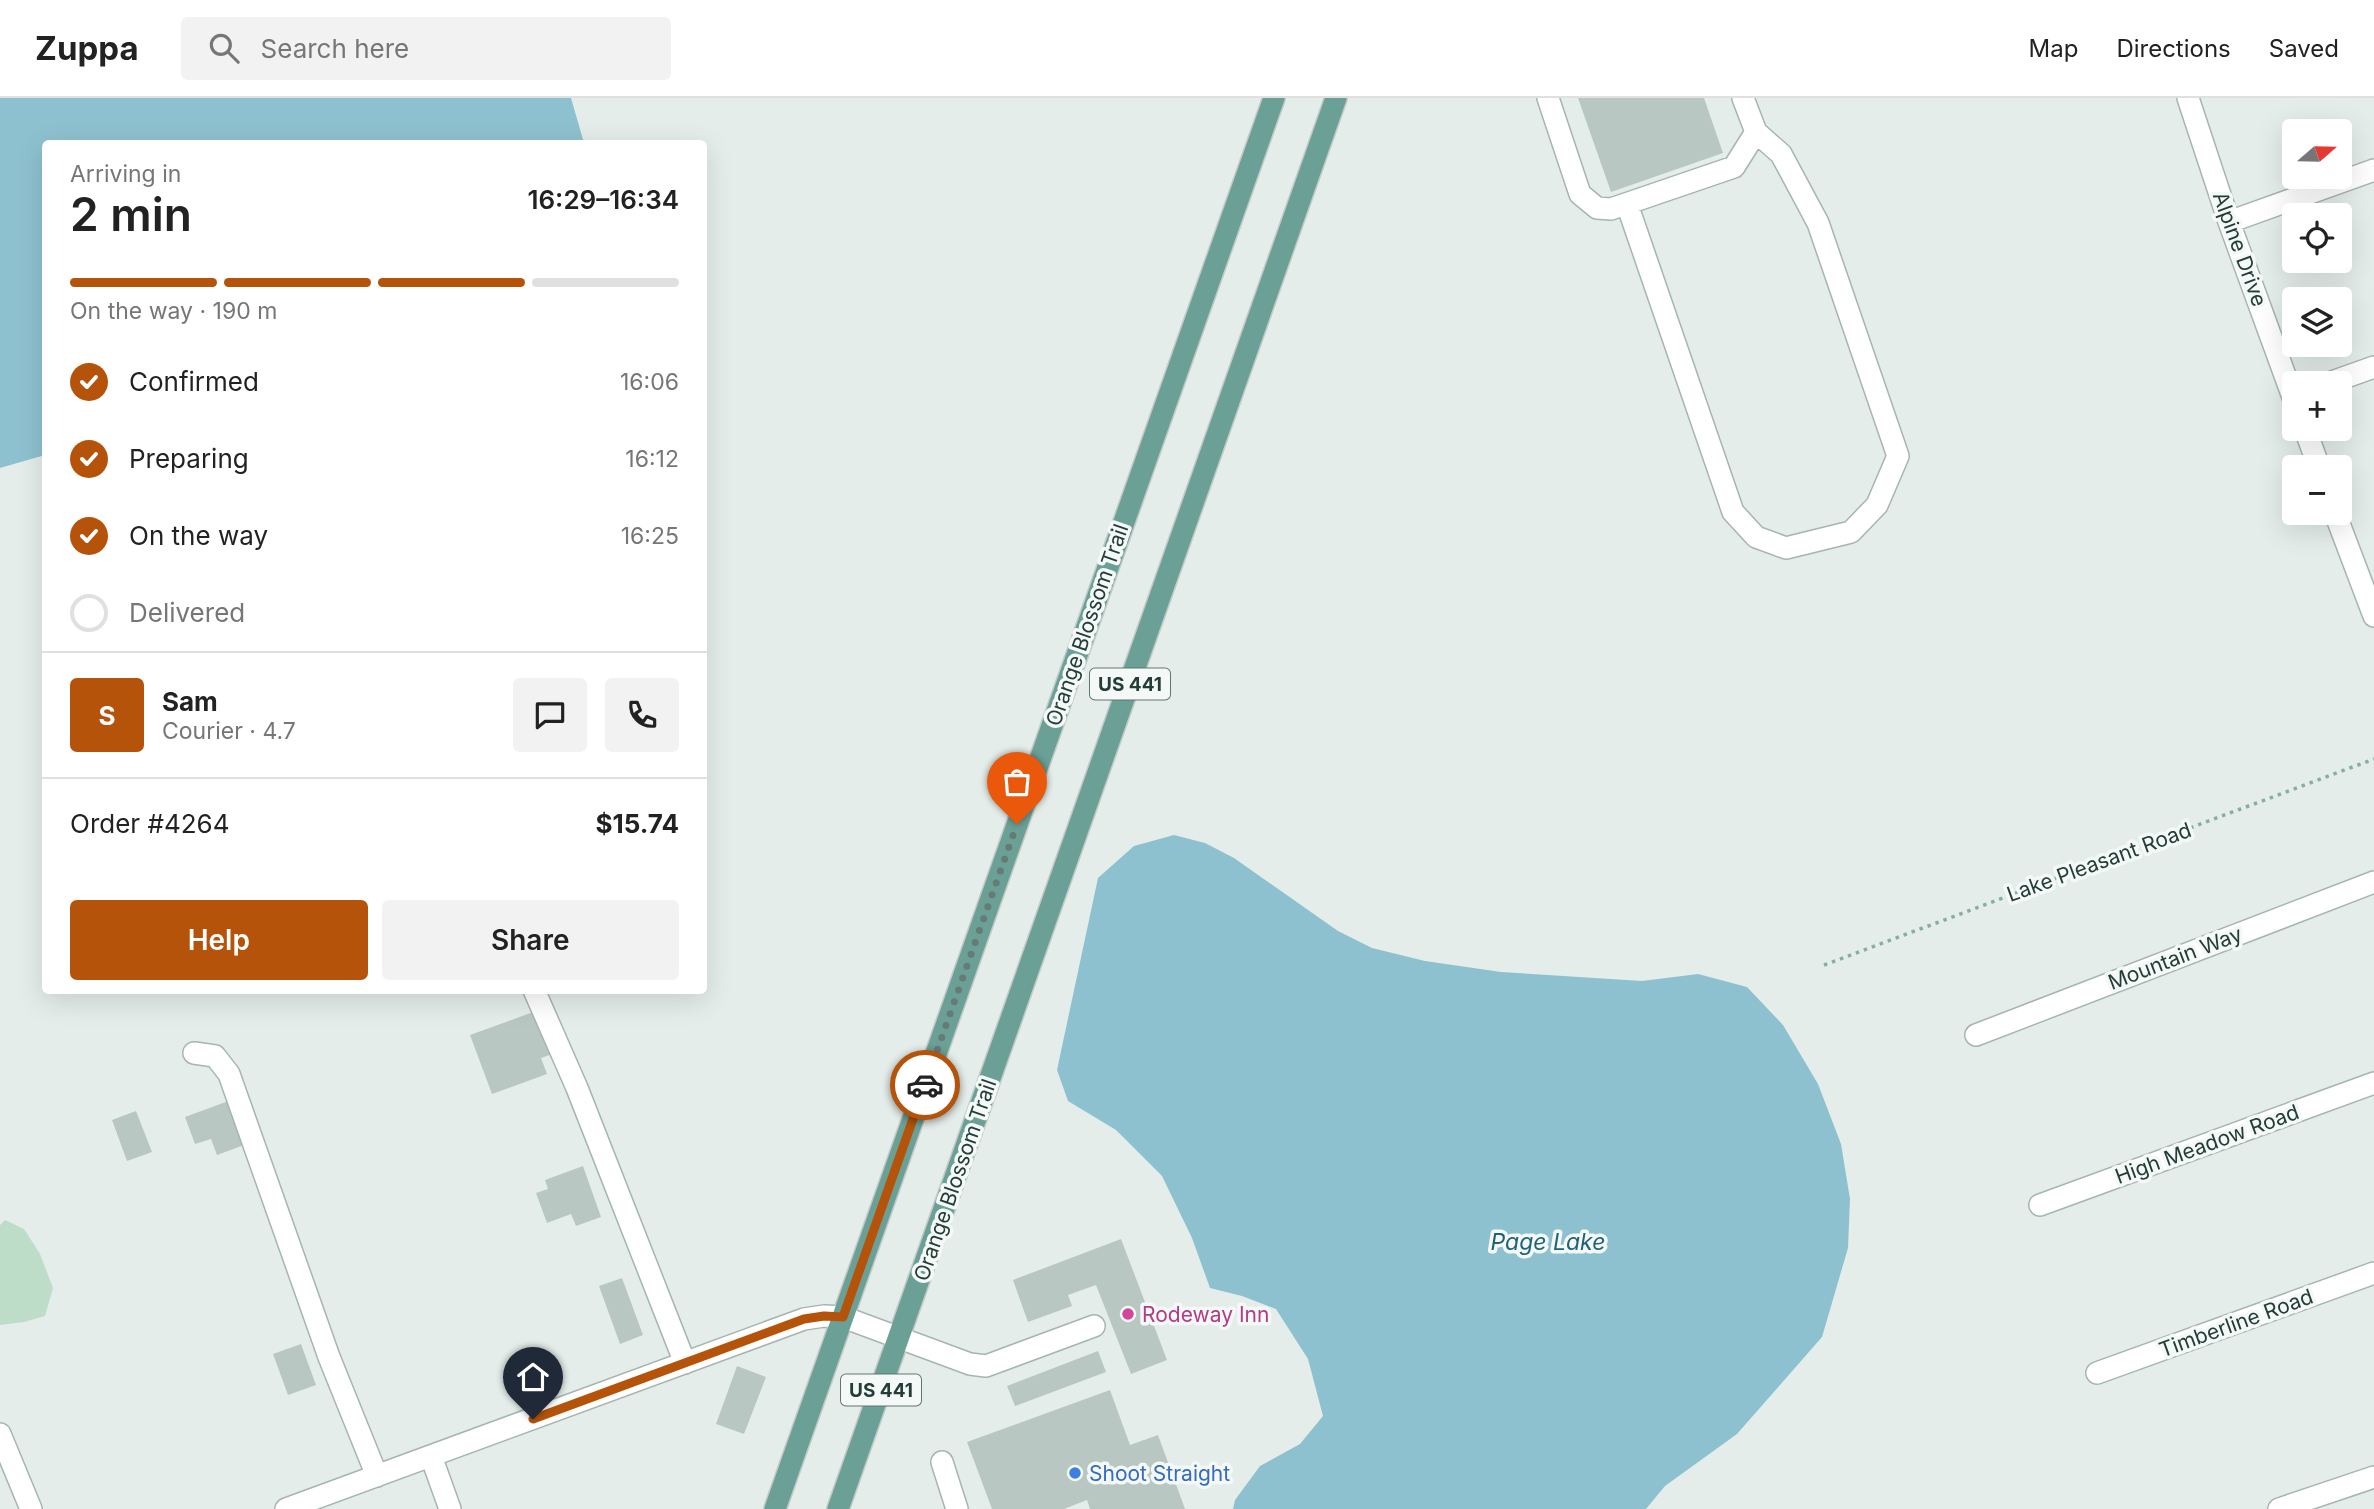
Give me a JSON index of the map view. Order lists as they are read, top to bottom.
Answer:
{
  "streets": {
    "main road": ["Orange Blossom Trail", "US 441"],
    "street": [
      "Alpine Drive",
      "Mountain Way",
      "High Meadow Road",
      "Timberline Road"
    ],
    "path": ["Lake Pleasant Road"]
  },
  "water": ["Page Lake"],
  "places": ["Rodeway Inn", "Shoot Straight"],
  "north": "right",
  "page": {
    "header": "Zuppa",
    "search": "Search here",
    "nav": ["Map", "Directions", "Saved"],
    "map_buttons": ["+", "−"],
    "heading": ["2 min", "Arriving in", "16:29–16:34"],
    "panel": [
      "Sam",
      "Courier · 4.7",
      "Order #4264",
      "$15.74"
    ],
    "bar": "On the way · 190 m",
    "list": [
      ["Confirmed", "16:06"],
      ["Preparing", "16:12"],
      ["On the way", "16:25"],
      "Delivered"
    ],
    "round": "S",
    "buttons": ["Help", "Share"]
  }
}
